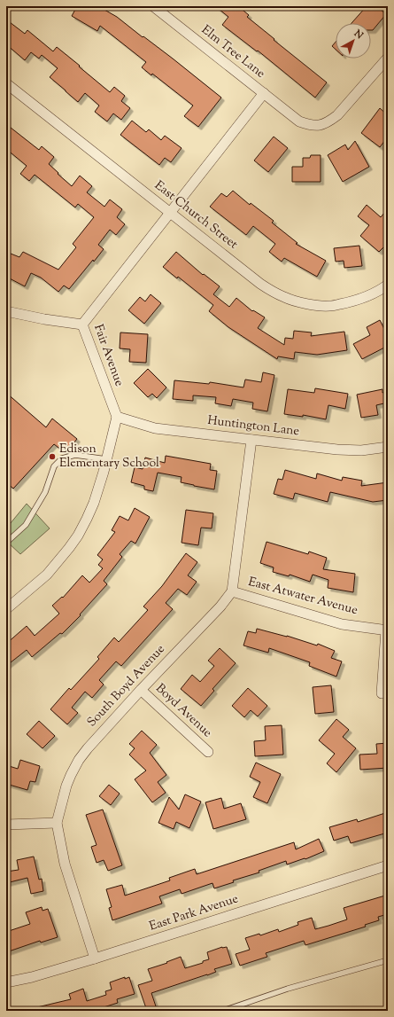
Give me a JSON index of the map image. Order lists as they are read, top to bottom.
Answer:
{
  "streets": {
    "street": [
      "Elm Tree Lane",
      "East Church Street",
      "Fair Avenue",
      "Huntington Lane",
      "East Atwater Avenue",
      "South Boyd Avenue",
      "Boyd Avenue",
      "East Park Avenue"
    ]
  },
  "crossings": [
    ["Elm Tree Lane", "Fair Avenue"],
    ["East Church Street", "Fair Avenue"],
    ["Fair Avenue", "Huntington Lane"],
    ["East Atwater Avenue", "South Boyd Avenue"],
    ["South Boyd Avenue", "Boyd Avenue"],
    ["South Boyd Avenue", "East Park Avenue"]
  ],
  "places": ["Edison Elementary School"],
  "north": "top right"
}
